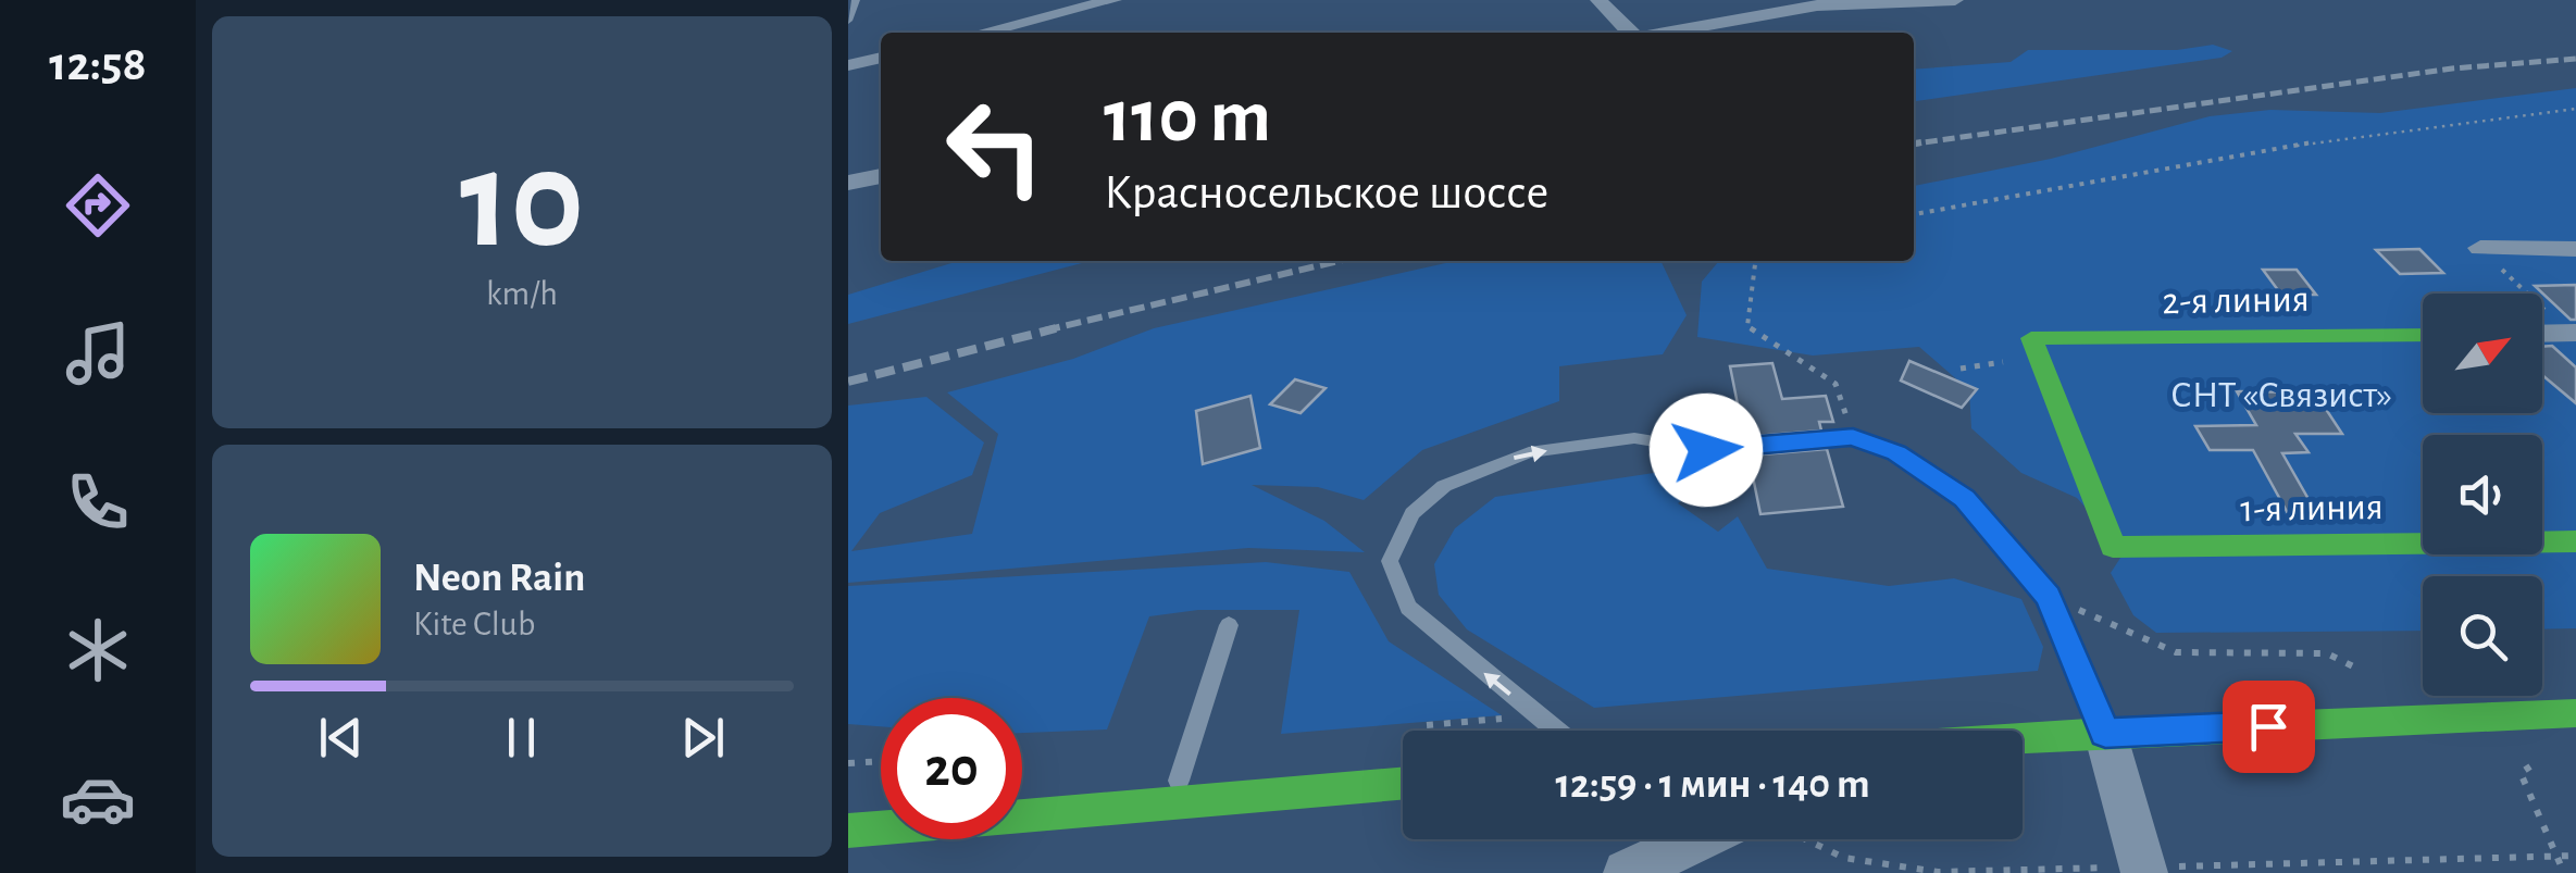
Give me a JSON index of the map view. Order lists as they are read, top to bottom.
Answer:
{
  "streets": {
    "main road": ["2-я линия", "1-я линия"]
  },
  "crossings": [
    ["2-я линия", "1-я линия"]
  ],
  "parks": ["СНТ «Связист»"],
  "north": "top right",
  "page": {
    "tabs": "12:58",
    "tile": ["10", "km/h"],
    "turn": ["110 m", "Красносельское шоссе"],
    "song": ["Neon Rain", "Kite Club"],
    "limit": "20",
    "trip": "12:59 · 1 мин · 140 m"
  }
}
